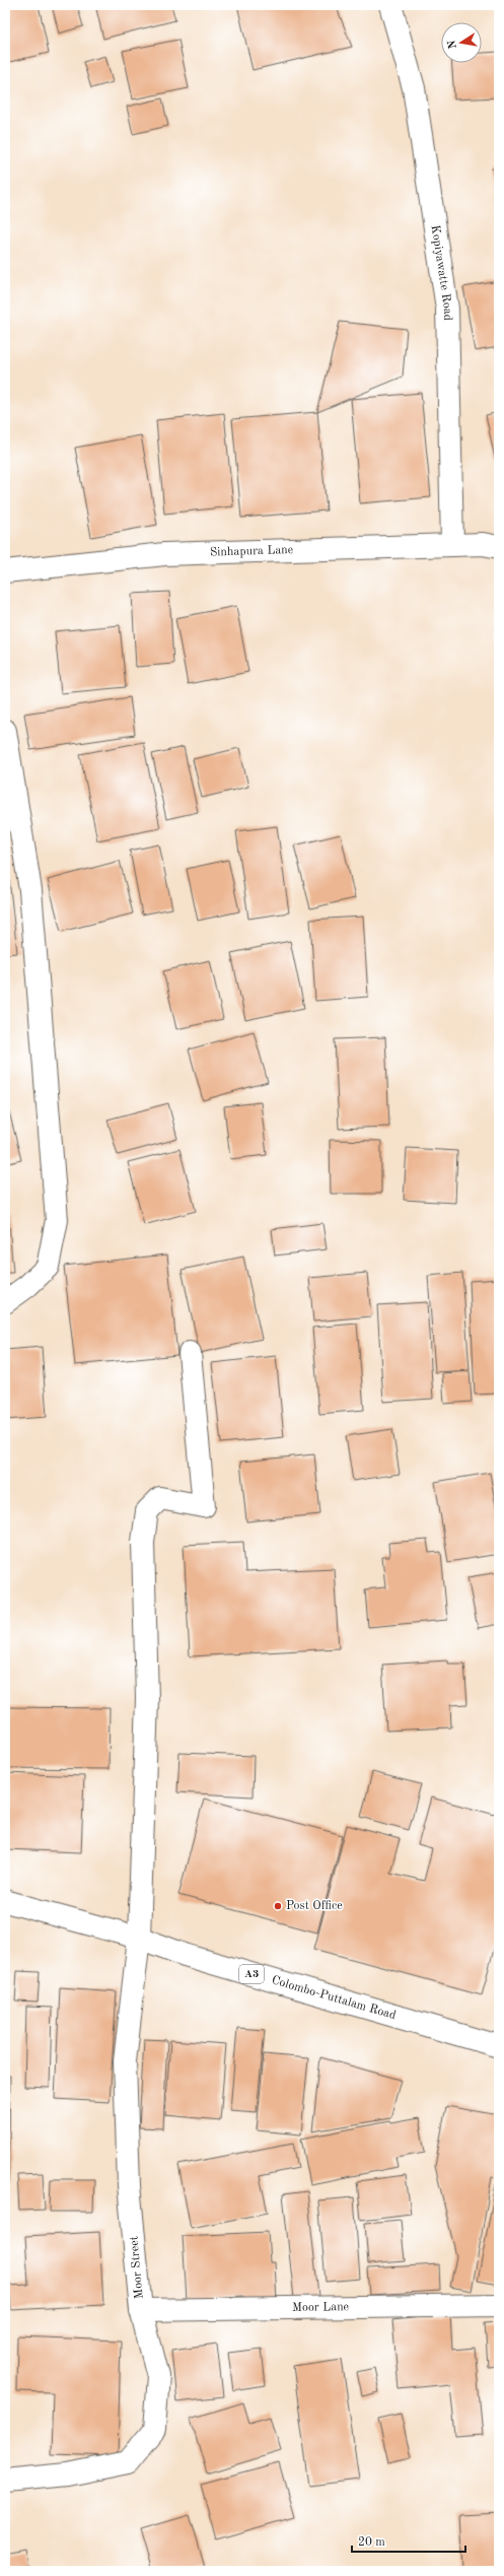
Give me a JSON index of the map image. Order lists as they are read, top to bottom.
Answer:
{
  "streets": {
    "main road": [
      "Kopiyawatte Road",
      "Sinhapura Lane",
      "A3",
      "Colombo-Puttalam Road",
      "Moor Street",
      "Moor Lane"
    ]
  },
  "crossings": [
    ["Kopiyawatte Road", "Sinhapura Lane"],
    ["Colombo-Puttalam Road", "Moor Street"],
    ["Moor Street", "Moor Lane"]
  ],
  "places": ["Post Office"],
  "scale_bar": "20 m",
  "north": "left"
}
